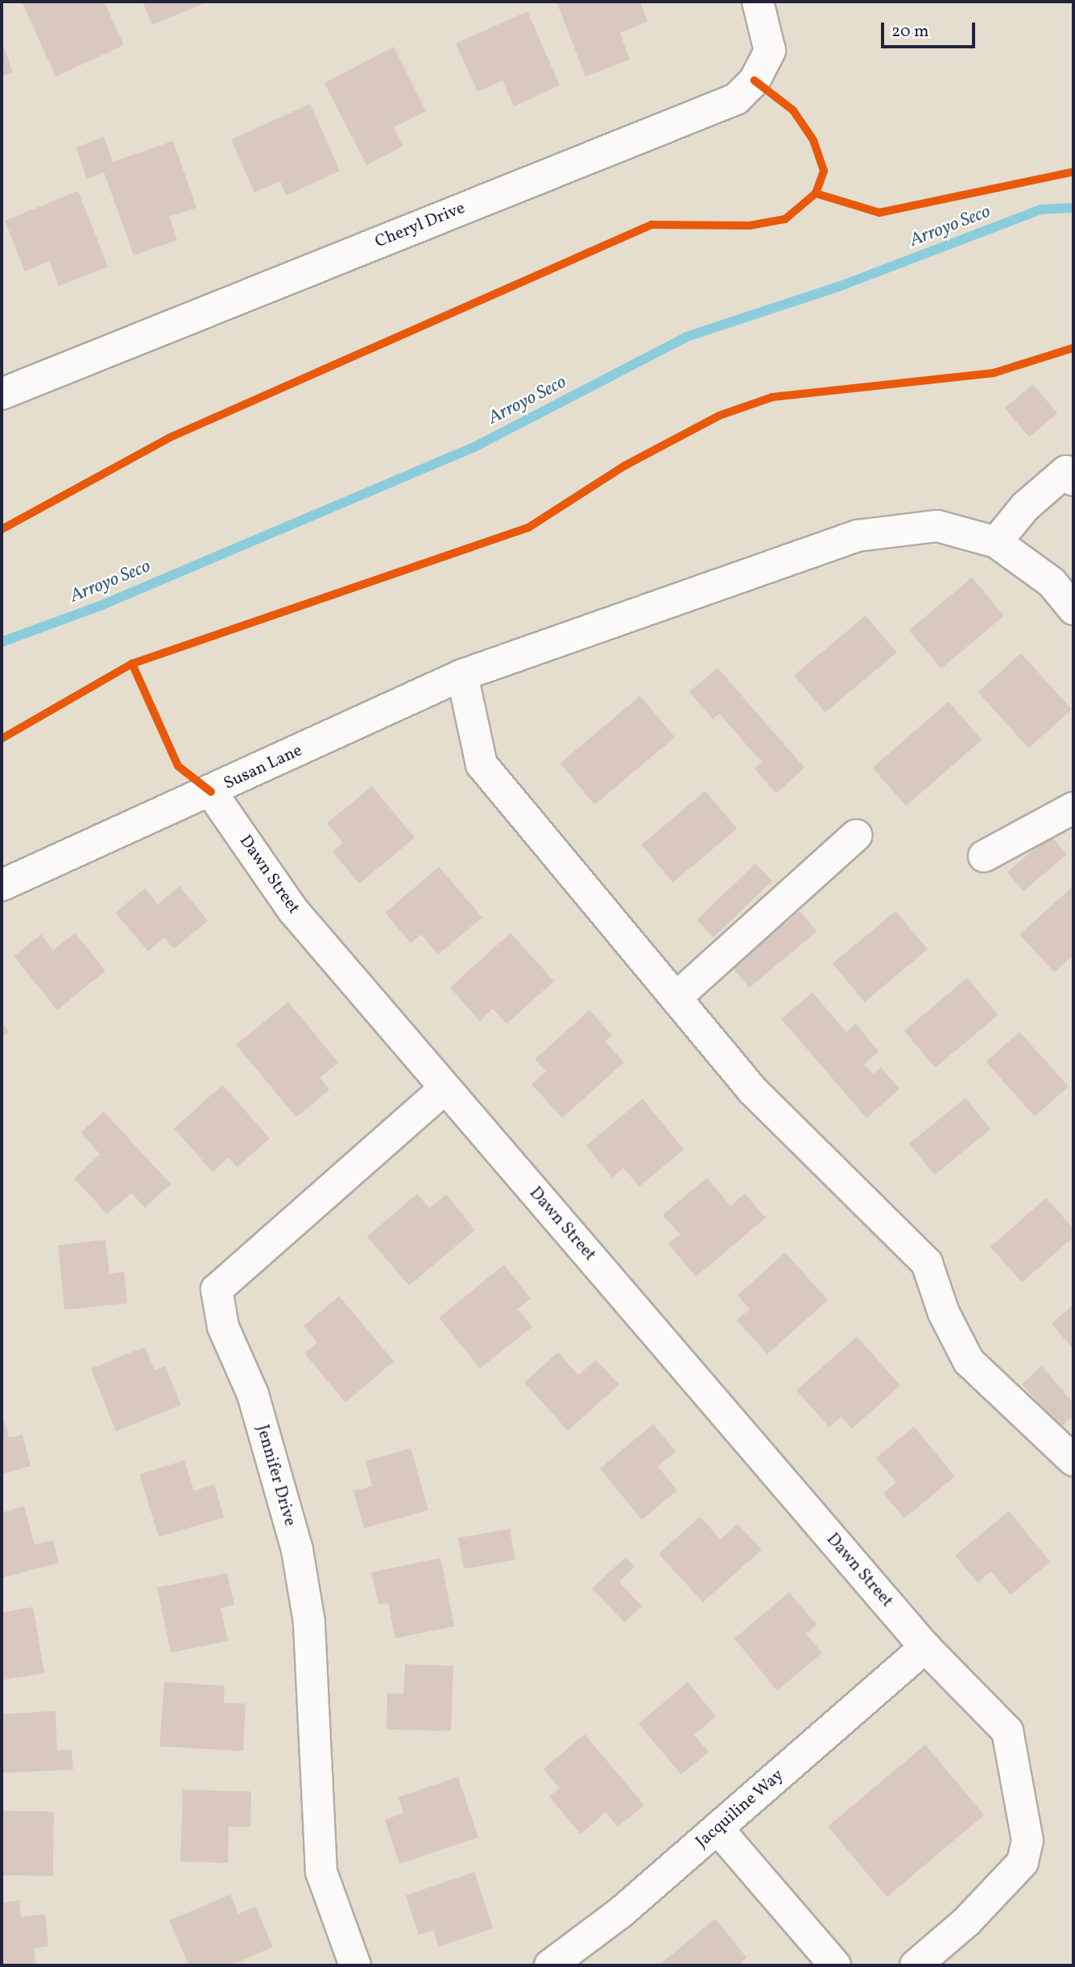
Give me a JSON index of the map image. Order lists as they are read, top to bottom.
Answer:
{
  "streets": {
    "street": [
      "Cheryl Drive",
      "Susan Lane",
      "Dawn Street",
      "Jennifer Drive",
      "Jacquiline Way"
    ]
  },
  "crossings": [
    ["Susan Lane", "Dawn Street"],
    ["Dawn Street", "Jennifer Drive"],
    ["Dawn Street", "Jacquiline Way"]
  ],
  "water": ["Arroyo Seco"],
  "scale_bar": "20 m"
}
